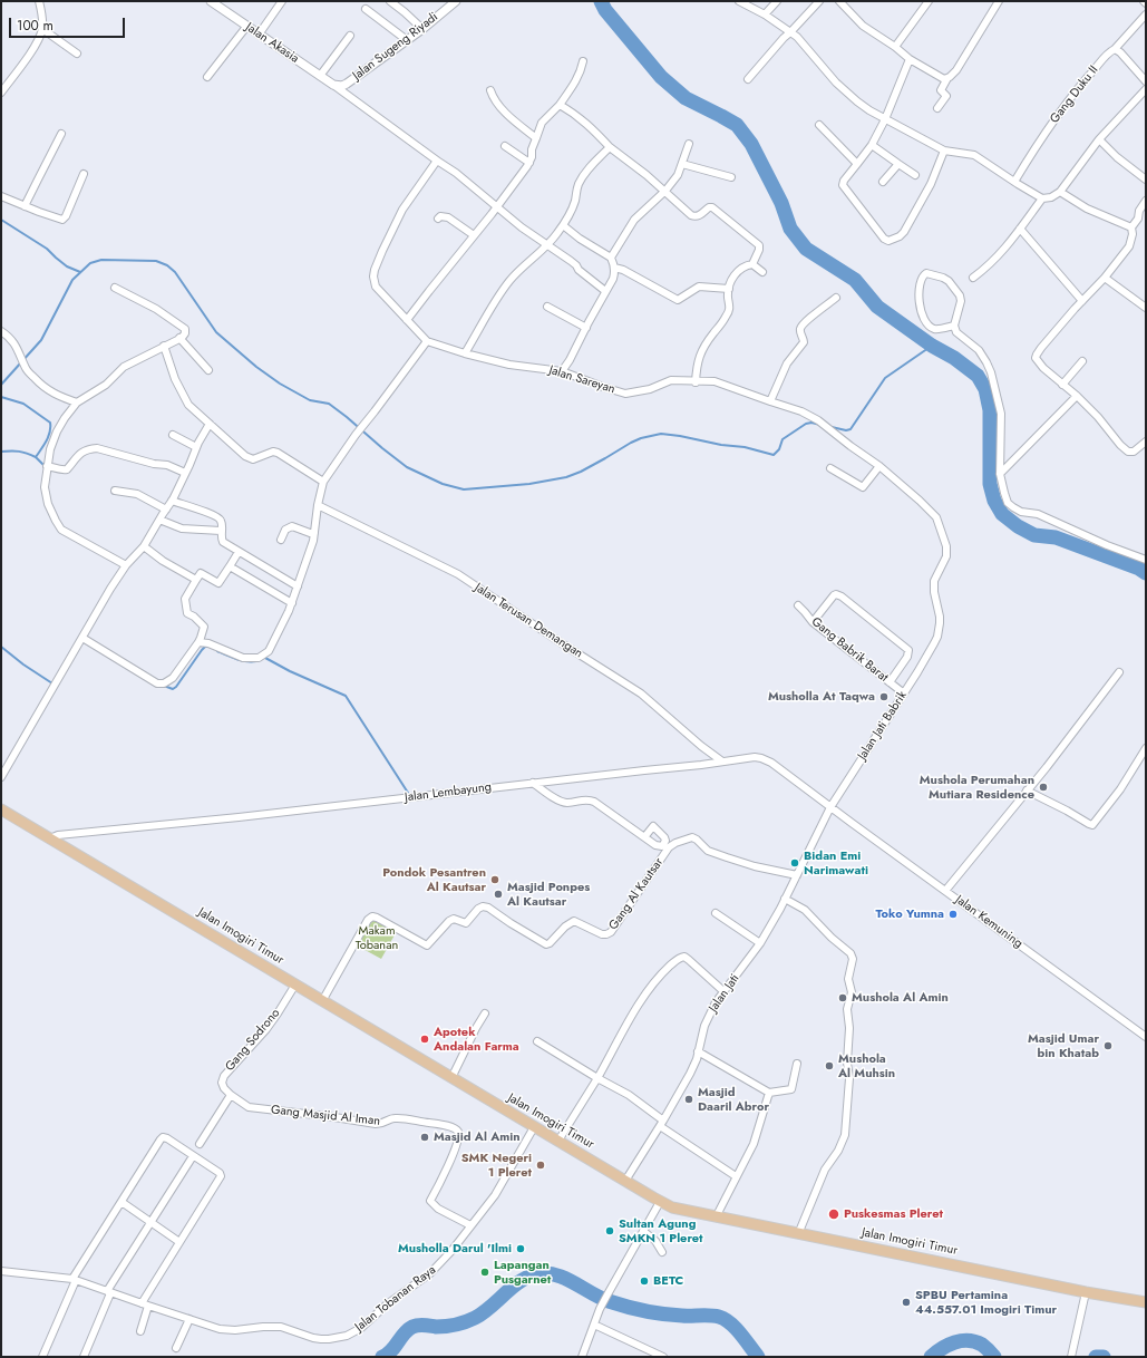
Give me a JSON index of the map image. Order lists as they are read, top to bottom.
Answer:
{
  "streets": {
    "main road": ["Jalan Imogiri Timur"],
    "street": [
      "Jalan Akasia",
      "Jalan Sugeng Riyadi",
      "Gang Duku II",
      "Jalan Sareyan",
      "Jalan Terusan Demangan",
      "Gang Babrik Barat",
      "Jalan Jati Babrik",
      "Jalan Lembayung",
      "Gang Al Kautsar",
      "Jalan Kemuning",
      "Jalan Jati",
      "Gang Sodrono",
      "Gang Masjid Al Iman",
      "Jalan Tobanan Raya"
    ]
  },
  "crossings": [
    ["Jalan Akasia", "Jalan Sugeng Riyadi"],
    ["Jalan Sareyan", "Jalan Jati Babrik"],
    ["Jalan Terusan Demangan", "Jalan Lembayung"],
    ["Gang Babrik Barat", "Jalan Jati Babrik"],
    ["Jalan Jati Babrik", "Jalan Lembayung"],
    ["Jalan Jati Babrik", "Jalan Kemuning"],
    ["Jalan Jati Babrik", "Jalan Jati"],
    ["Jalan Lembayung", "Jalan Kemuning"],
    ["Jalan Lembayung", "Jalan Imogiri Timur"],
    ["Jalan Lembayung", "Jalan Jati"],
    ["Gang Al Kautsar", "Jalan Imogiri Timur"],
    ["Gang Al Kautsar", "Jalan Jati"],
    ["Jalan Kemuning", "Jalan Jati"],
    ["Jalan Imogiri Timur", "Jalan Jati"],
    ["Jalan Imogiri Timur", "Gang Sodrono"],
    ["Jalan Imogiri Timur", "Jalan Tobanan Raya"],
    ["Gang Sodrono", "Gang Masjid Al Iman"],
    ["Gang Masjid Al Iman", "Jalan Tobanan Raya"]
  ],
  "parks": ["Makam Tobanan"],
  "places": [
    "Musholla At Taqwa",
    "Mushola Perumahan Mutiara Residence",
    "Bidan Emi Narimawati",
    "Pondok Pesantren Al Kautsar",
    "Masjid Ponpes Al Kautsar",
    "Toko Yumna",
    "Mushola Al Amin",
    "Apotek Andalan Farma",
    "Masjid Umar bin Khatab",
    "Mushola Al Muhsin",
    "Masjid Daaril Abror",
    "Masjid Al Amin",
    "SMK Negeri 1 Pleret",
    "Puskesmas Pleret",
    "Sultan Agung SMKN 1 Pleret",
    "Musholla Darul 'Ilmi",
    "Lapangan Pusgarnet",
    "BETC",
    "SPBU Pertamina 44.557.01 Imogiri Timur"
  ],
  "scale_bar": "100 m"
}
